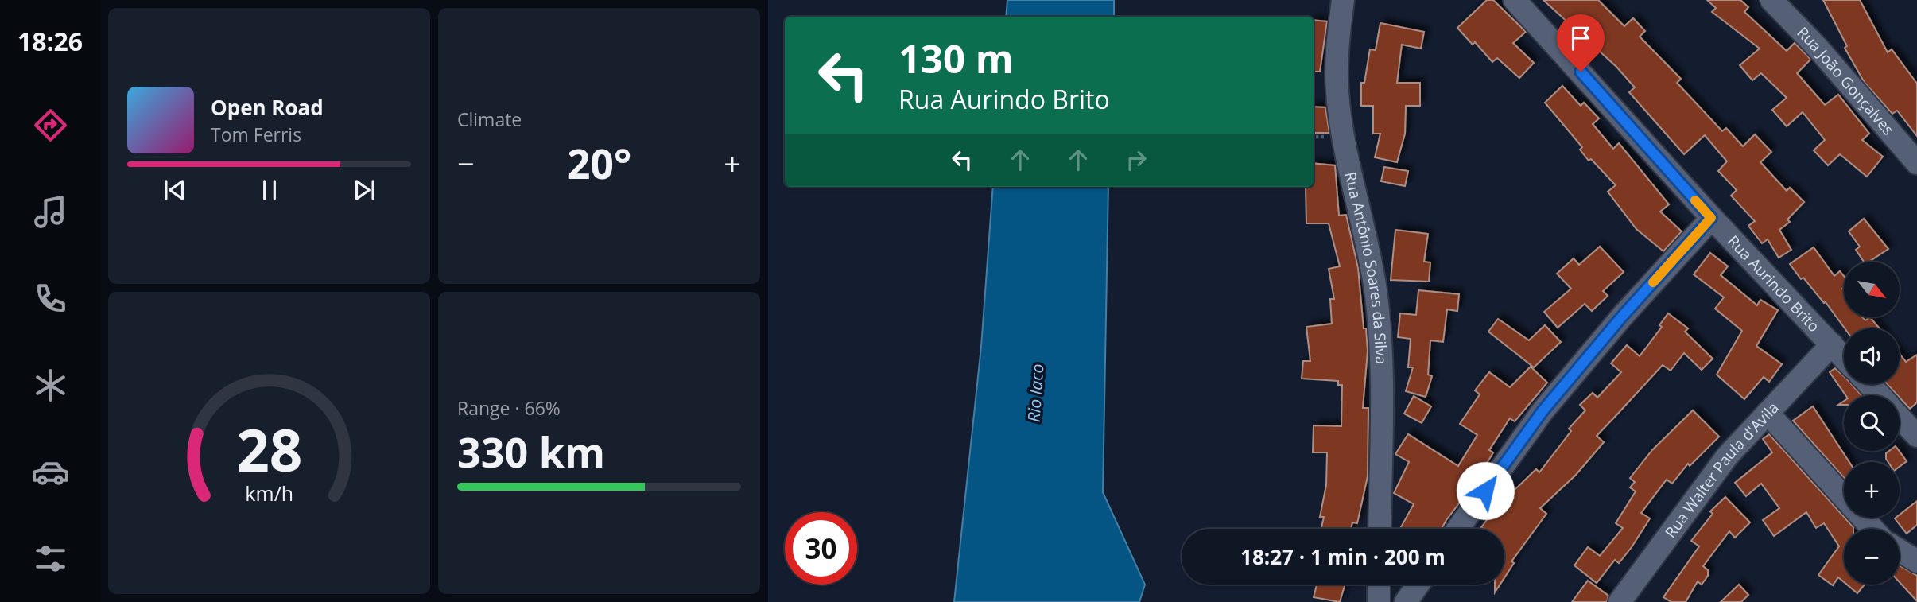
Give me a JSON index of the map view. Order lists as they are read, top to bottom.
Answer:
{
  "streets": {
    "street": [
      "Rua João Gonçalves",
      "Rua Antônio Soares da Silva",
      "Rua Aurindo Brito",
      "Rua Walter Paula d'Avila"
    ]
  },
  "crossings": [
    ["Rua Aurindo Brito", "Rua Walter Paula d'Avila"]
  ],
  "water": ["Rio Iaco"],
  "north": "bottom right",
  "page": {
    "tabs": "18:26",
    "tile": [
      "Climate",
      ["Range · 66%", "330 km"]
    ],
    "turn": ["130 m", "Rua Aurindo Brito"],
    "song": ["Open Road", "Tom Ferris"],
    "heat": ["−", "20°", "+"],
    "map_buttons": ["+", "−"],
    "limit": "30",
    "trip": "18:27 · 1 min · 200 m",
    "gauge": ["28", "km/h"]
  }
}
